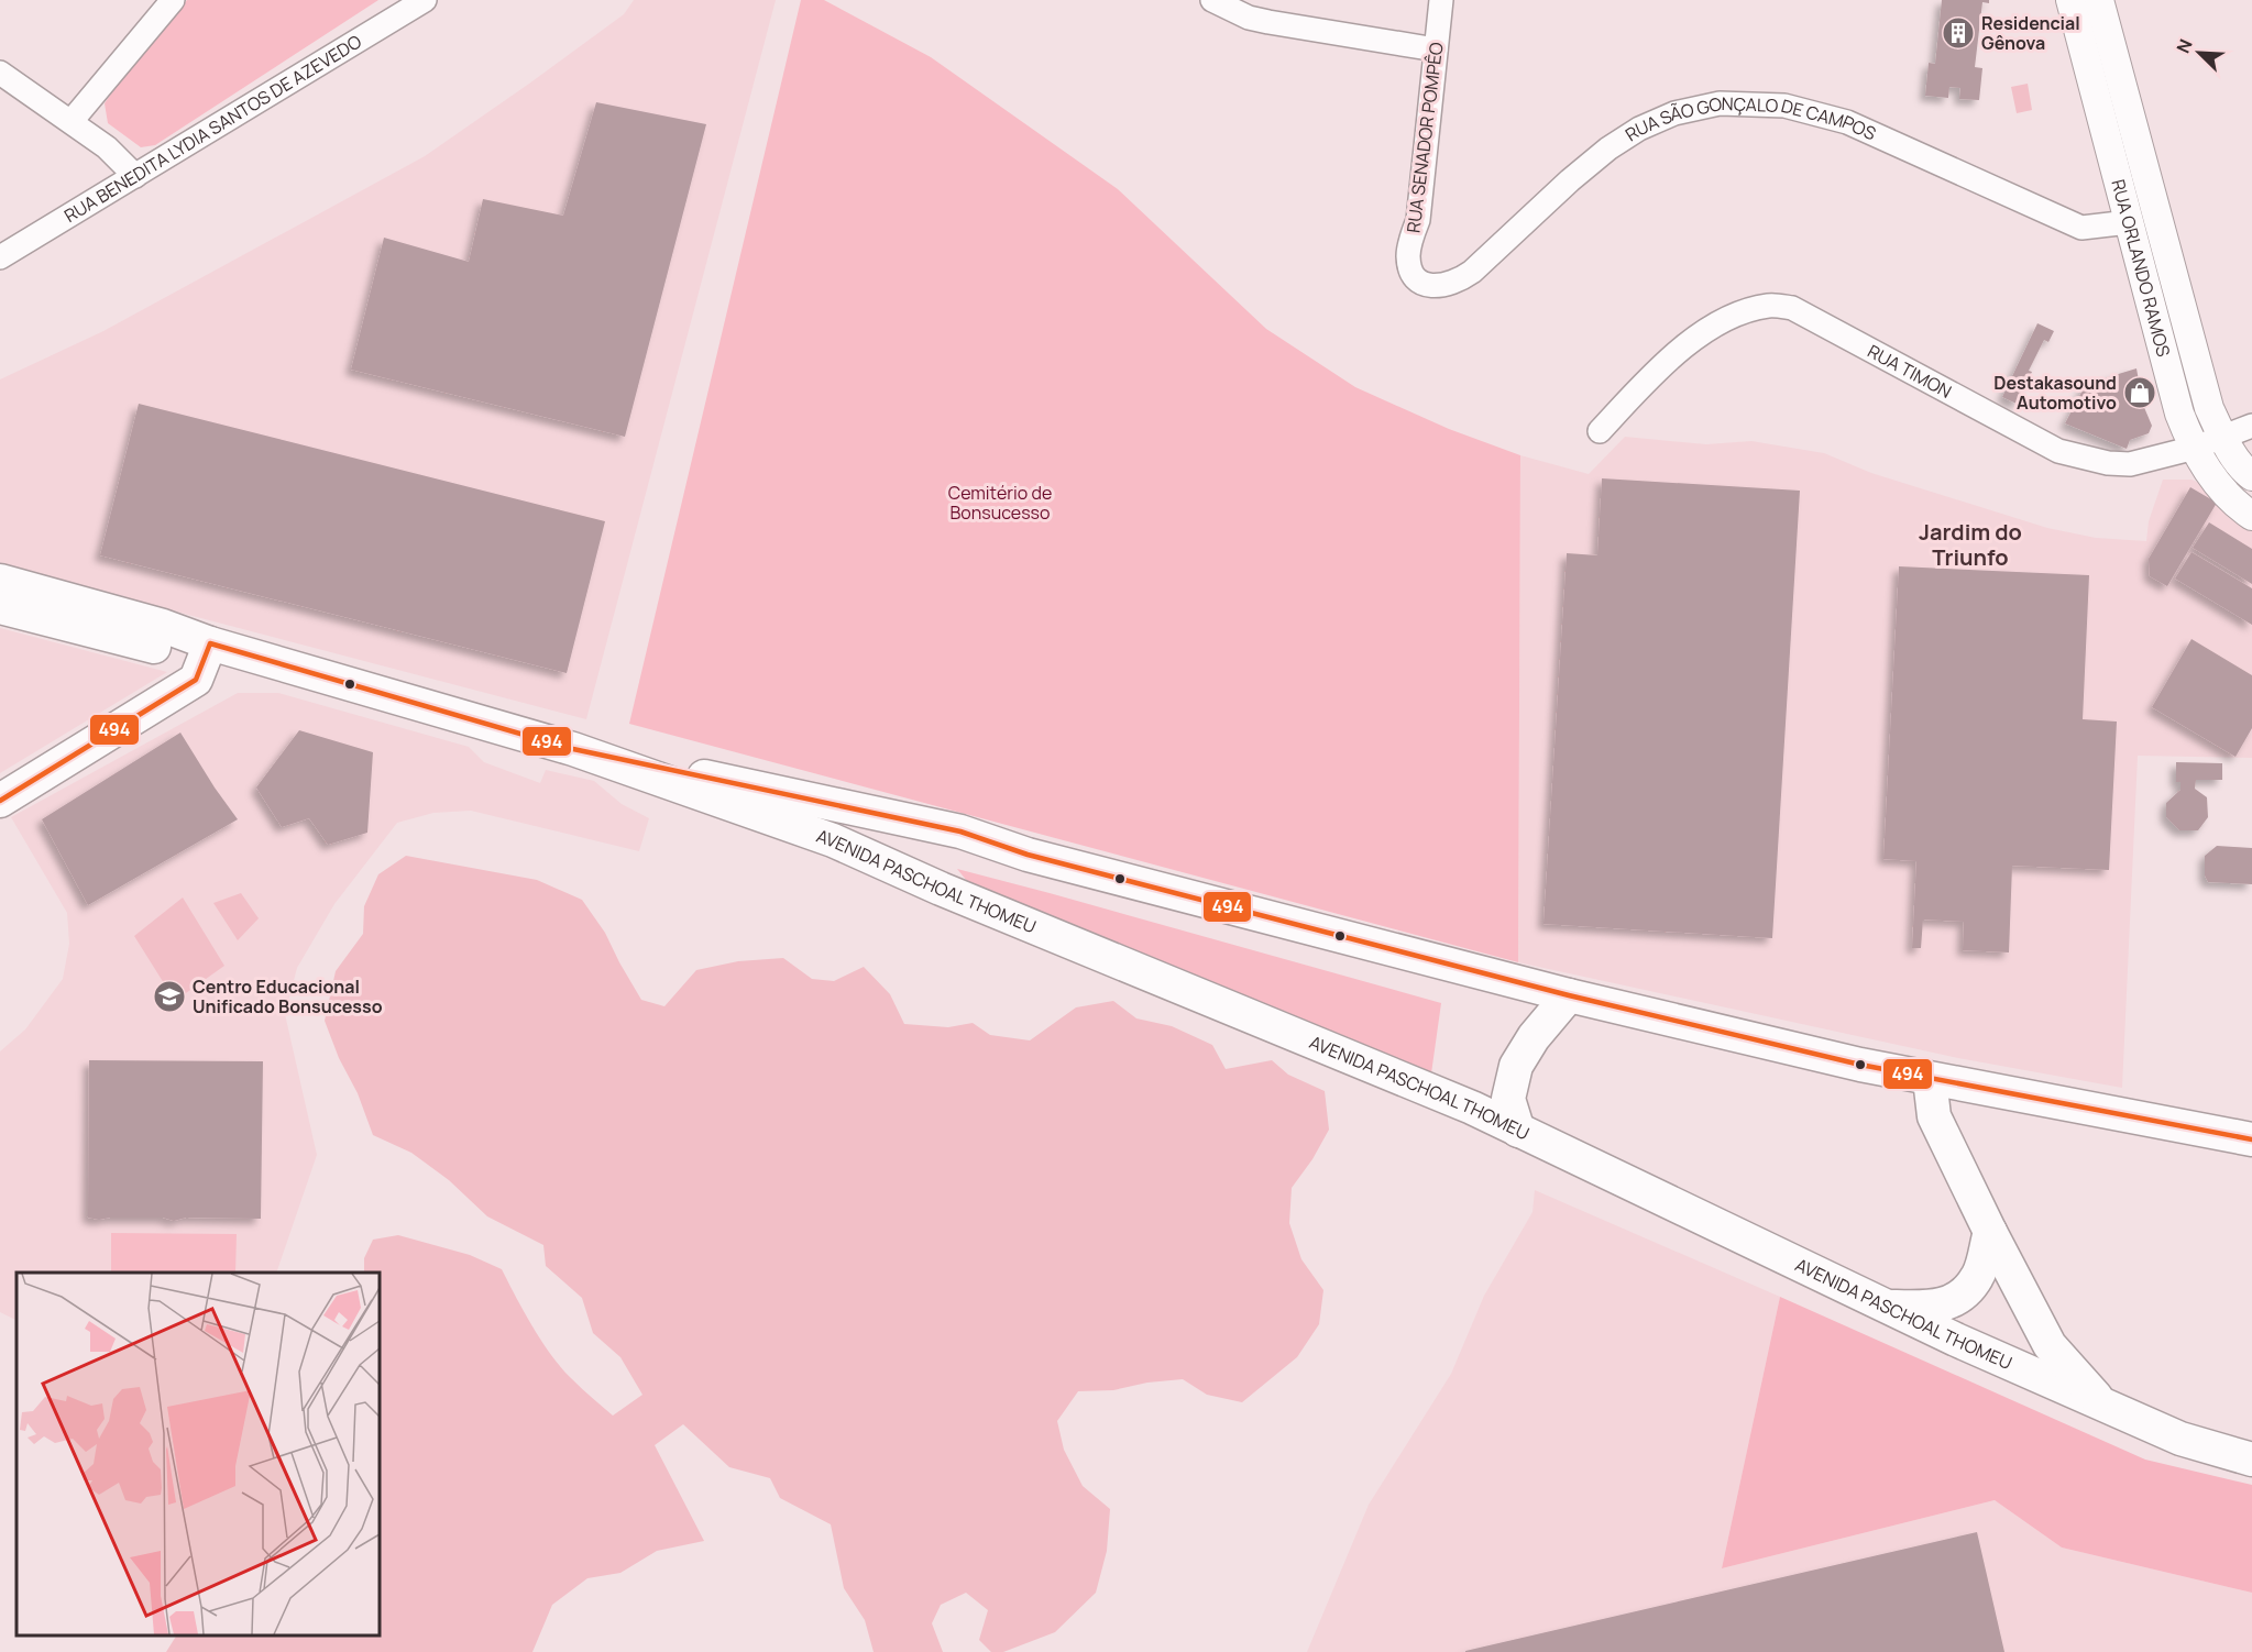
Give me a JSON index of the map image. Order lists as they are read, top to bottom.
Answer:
{
  "streets": {
    "main road": ["AVENIDA PASCHOAL THOMEU"],
    "street": [
      "RUA BENEDITA LYDIA SANTOS DE AZEVEDO",
      "RUA SENADOR POMPÊO",
      "RUA SÃO GONÇALO DE CAMPOS",
      "RUA ORLANDO RAMOS",
      "RUA TIMON"
    ]
  },
  "crossings": [
    ["RUA SENADOR POMPÊO", "RUA SÃO GONÇALO DE CAMPOS"],
    ["RUA SÃO GONÇALO DE CAMPOS", "RUA ORLANDO RAMOS"],
    ["RUA ORLANDO RAMOS", "RUA TIMON"]
  ],
  "districts": ["Jardim do Triunfo"],
  "parks": ["Cemitério de Bonsucesso"],
  "places": {
    "building": ["Residencial Gênova"],
    "shop": ["Destakasound Automotivo"],
    "school or university": ["Centro Educacional Unificado Bonsucesso"]
  },
  "lines": ["transit line 494"],
  "north": "top left"
}
